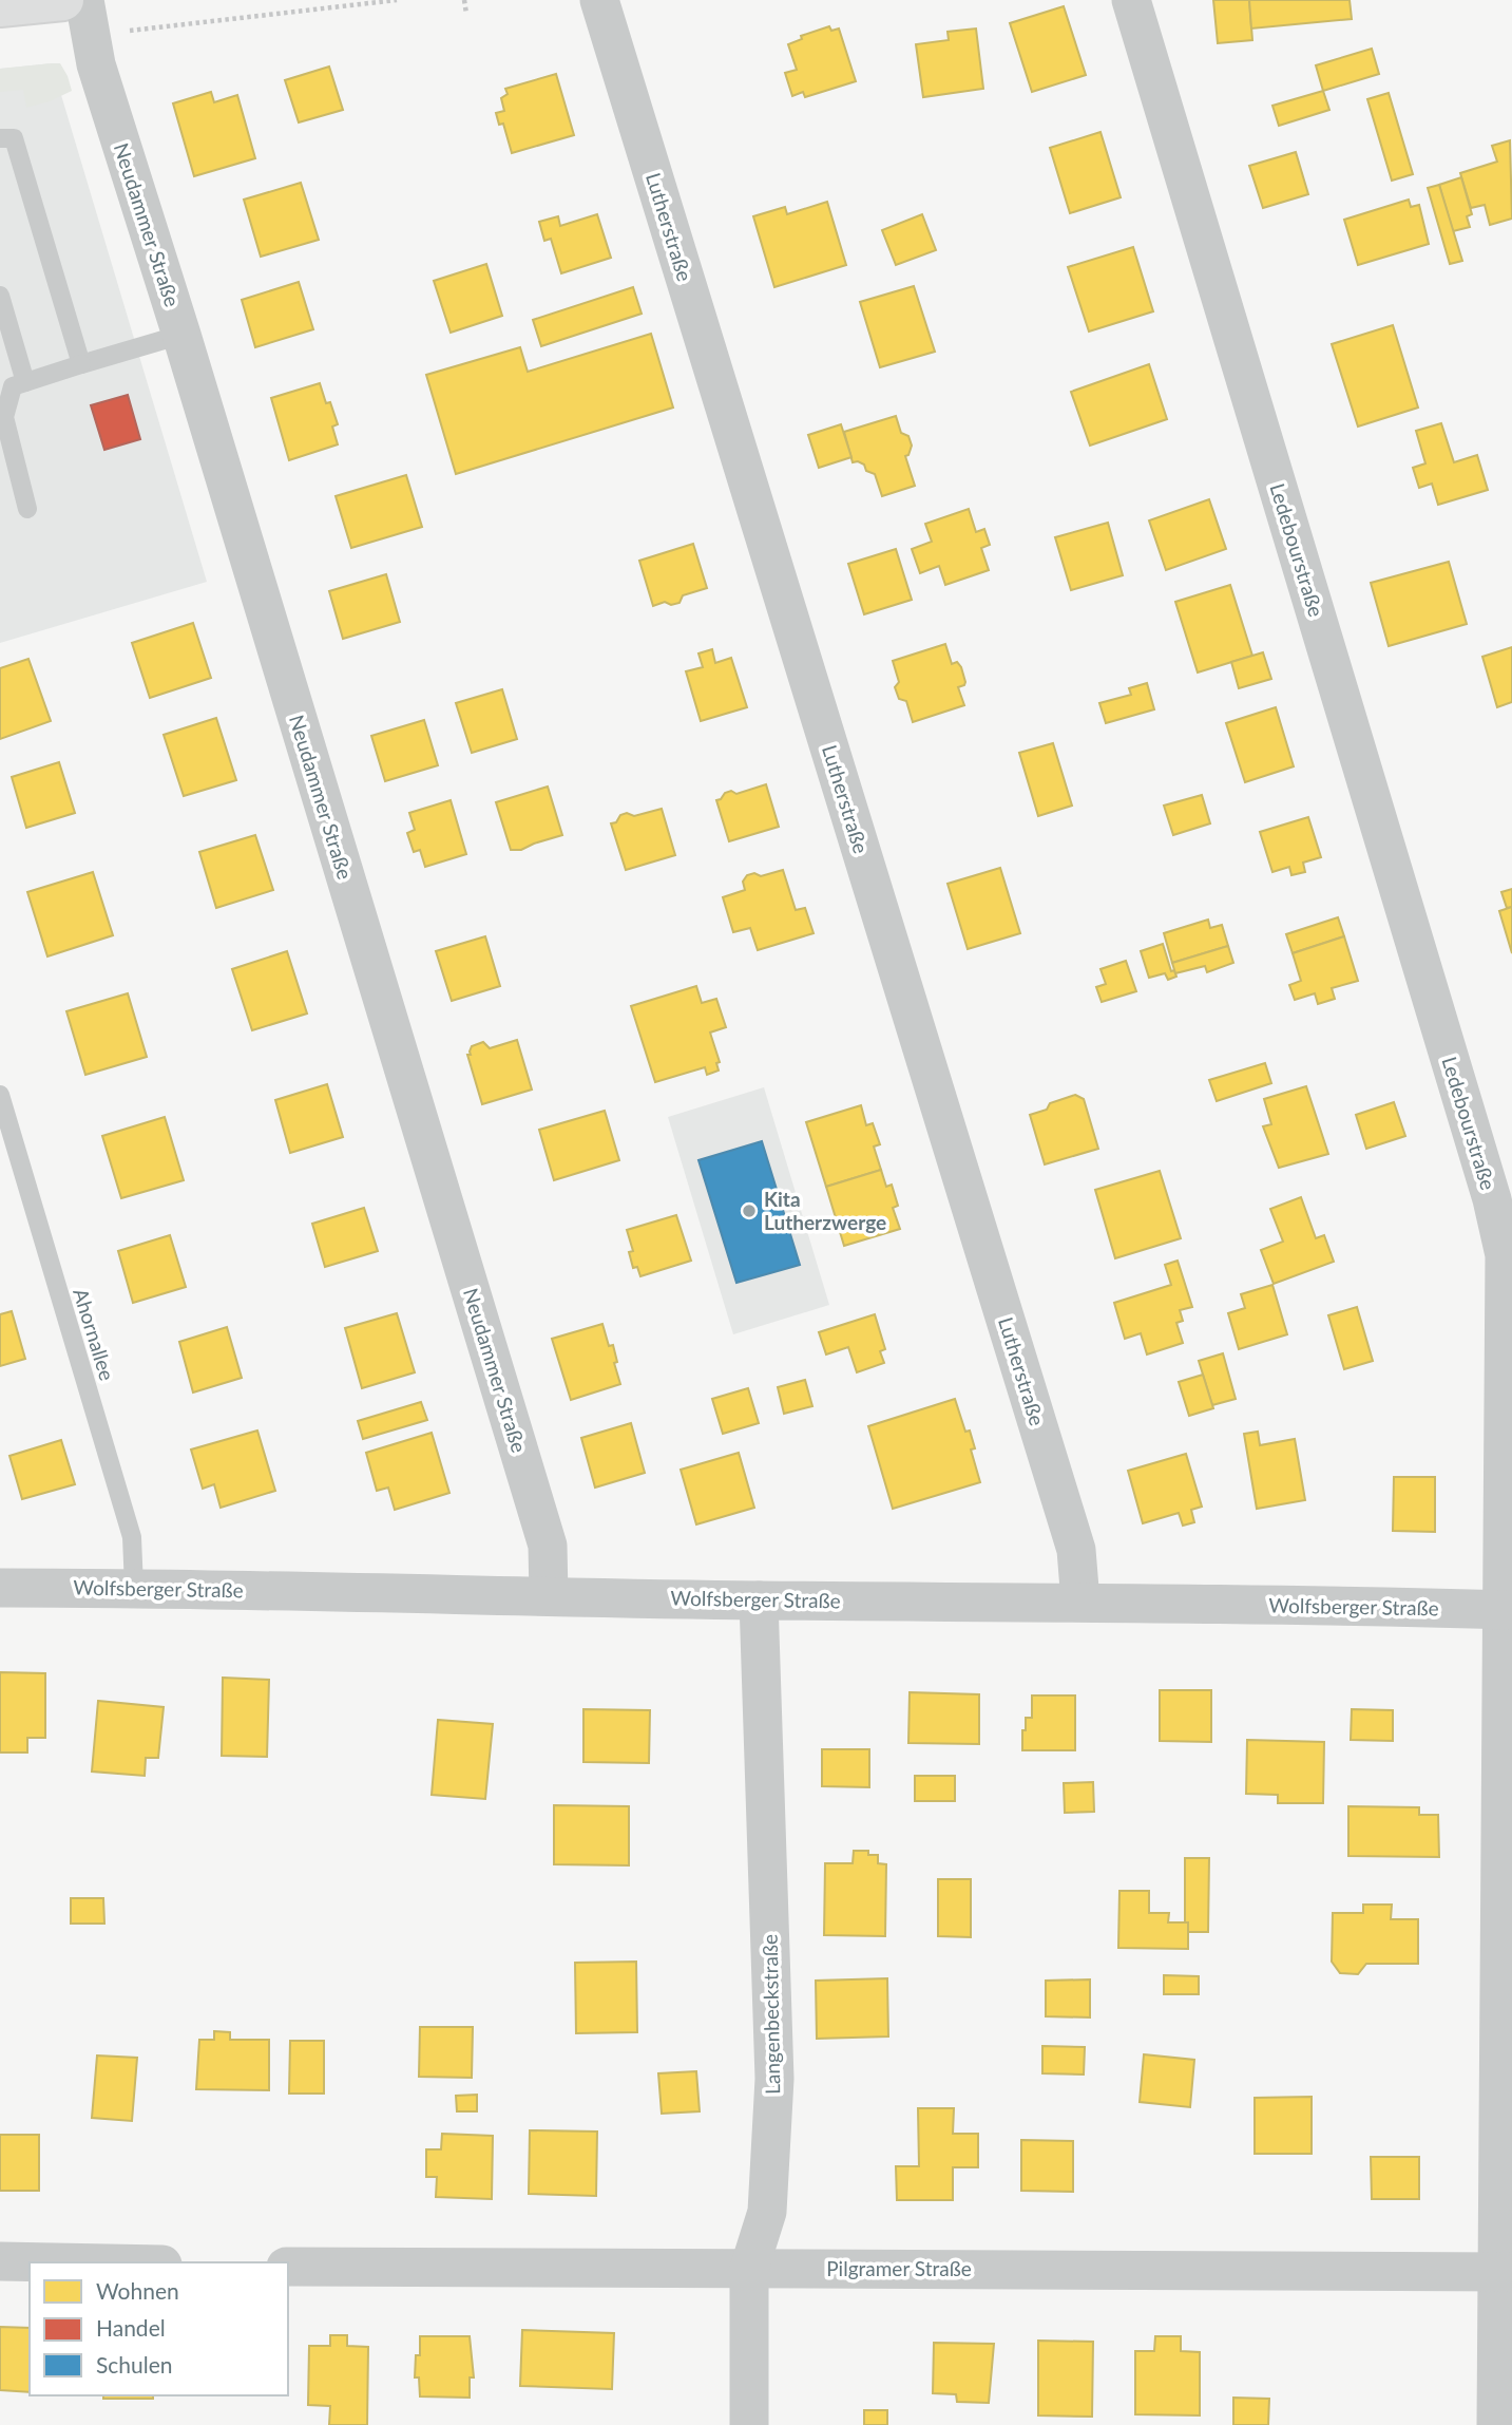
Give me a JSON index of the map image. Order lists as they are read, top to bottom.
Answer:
{
  "streets": {
    "street": [
      "Neudammer Straße",
      "Lutherstraße",
      "Ledebourstraße",
      "Wolfsberger Straße",
      "Langenbeckstraße",
      "Pilgramer Straße"
    ],
    "lane": ["Ahornallee"]
  },
  "crossings": [
    ["Neudammer Straße", "Wolfsberger Straße"],
    ["Lutherstraße", "Wolfsberger Straße"],
    ["Ledebourstraße", "Wolfsberger Straße"],
    ["Ledebourstraße", "Pilgramer Straße"],
    ["Ahornallee", "Wolfsberger Straße"],
    ["Wolfsberger Straße", "Langenbeckstraße"],
    ["Langenbeckstraße", "Pilgramer Straße"]
  ],
  "places": ["Kita Lutherzwerge"],
  "legend": ["Wohnen", "Handel", "Schulen"]
}
